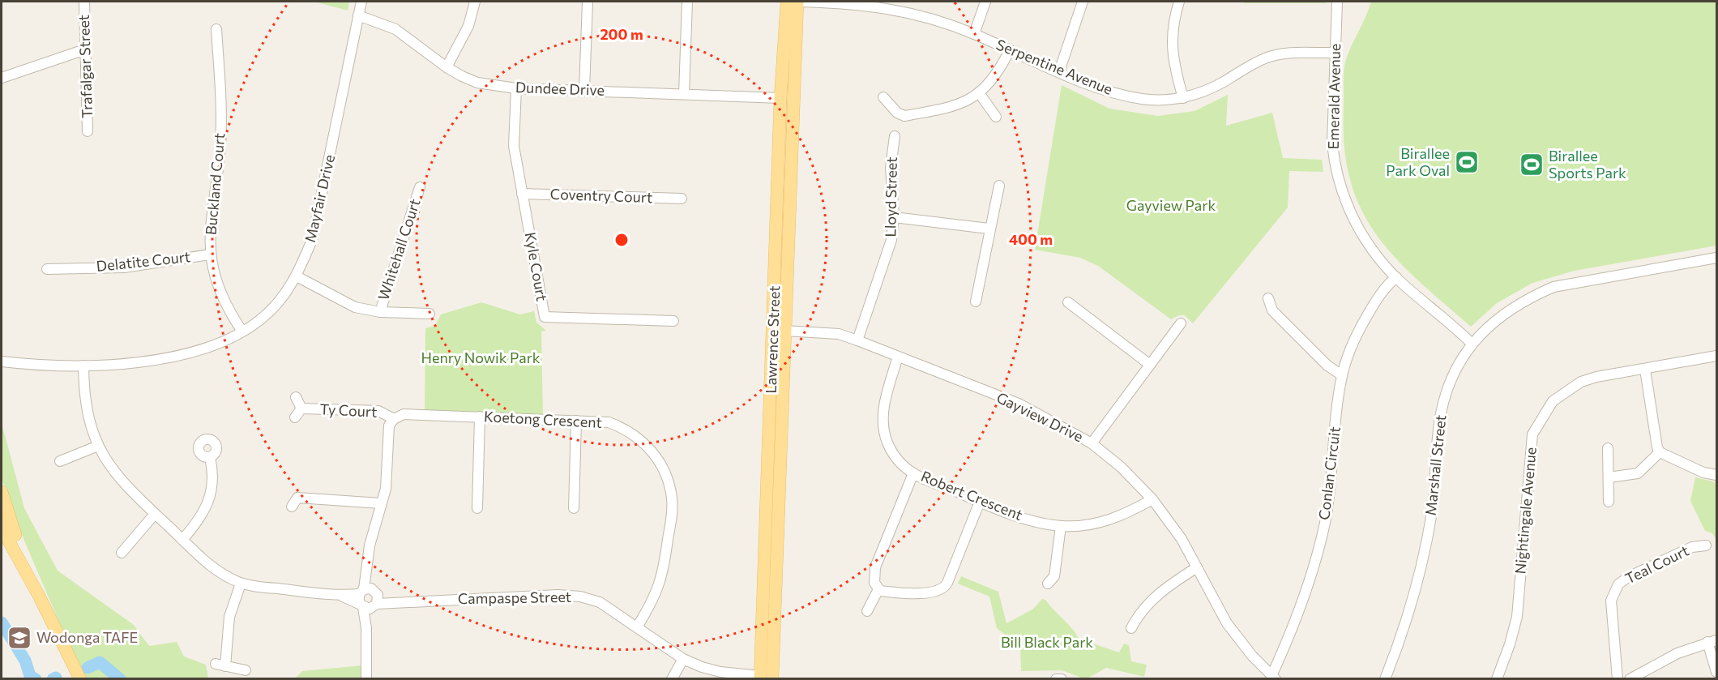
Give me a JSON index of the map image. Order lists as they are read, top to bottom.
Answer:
{
  "streets": {
    "main road": ["Lawrence Street"],
    "street": [
      "Trafalgar Street",
      "Serpentine Avenue",
      "Dundee Drive",
      "Emerald Avenue",
      "Buckland Court",
      "Coventry Court",
      "Lloyd Street",
      "Mayfair Drive",
      "Whitehall Court",
      "Delatite Court",
      "Kyle Court",
      "Ty Court",
      "Gayview Drive",
      "Koetong Crescent",
      "Marshall Street",
      "Conlan Circuit",
      "Robert Crescent",
      "Nightingale Avenue",
      "Teal Court",
      "Campaspe Street"
    ]
  },
  "crossings": [
    ["Serpentine Avenue", "Emerald Avenue"],
    ["Serpentine Avenue", "Lawrence Street"],
    ["Dundee Drive", "Mayfair Drive"],
    ["Dundee Drive", "Kyle Court"],
    ["Dundee Drive", "Lawrence Street"],
    ["Emerald Avenue", "Marshall Street"],
    ["Emerald Avenue", "Conlan Circuit"],
    ["Buckland Court", "Mayfair Drive"],
    ["Buckland Court", "Delatite Court"],
    ["Coventry Court", "Kyle Court"],
    ["Lloyd Street", "Gayview Drive"],
    ["Mayfair Drive", "Campaspe Street"],
    ["Lawrence Street", "Gayview Drive"],
    ["Lawrence Street", "Campaspe Street"],
    ["Ty Court", "Koetong Crescent"],
    ["Gayview Drive", "Conlan Circuit"],
    ["Gayview Drive", "Robert Crescent"],
    ["Koetong Crescent", "Campaspe Street"]
  ],
  "parks": ["Gayview Park", "Henry Nowik Park", "Bill Black Park"],
  "places": {
    "sports": ["Birallee Park Oval", "Birallee Sports Park"],
    "school or university": ["Wodonga TAFE"]
  },
  "rings": ["200 m", "400 m"]
}
